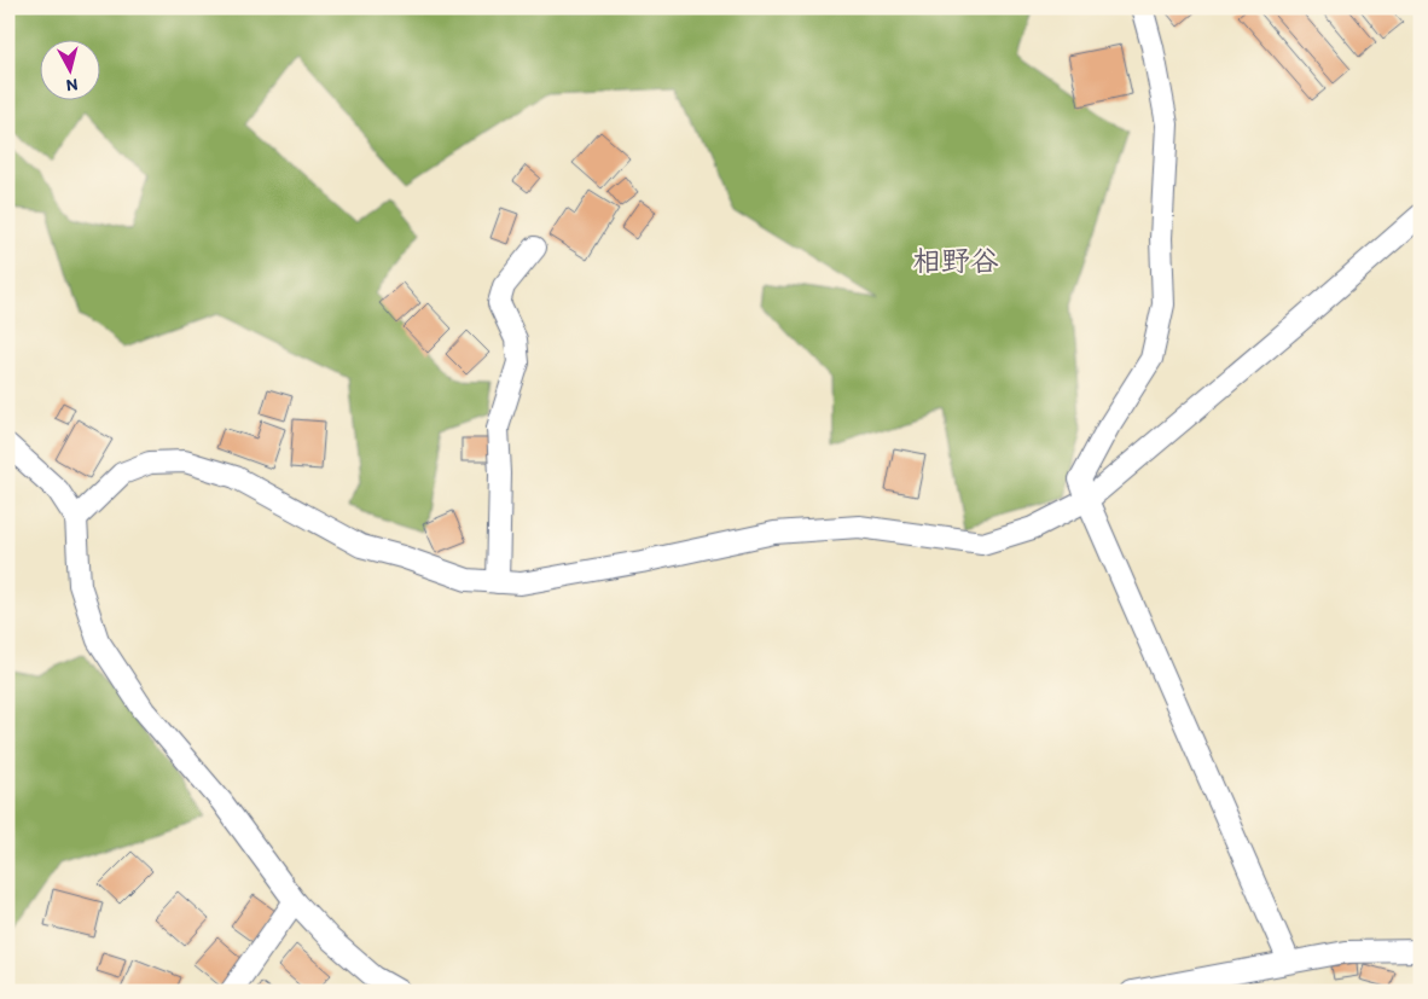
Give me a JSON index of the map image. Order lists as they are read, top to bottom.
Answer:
{
  "districts": ["相野谷"],
  "north": "bottom"
}
